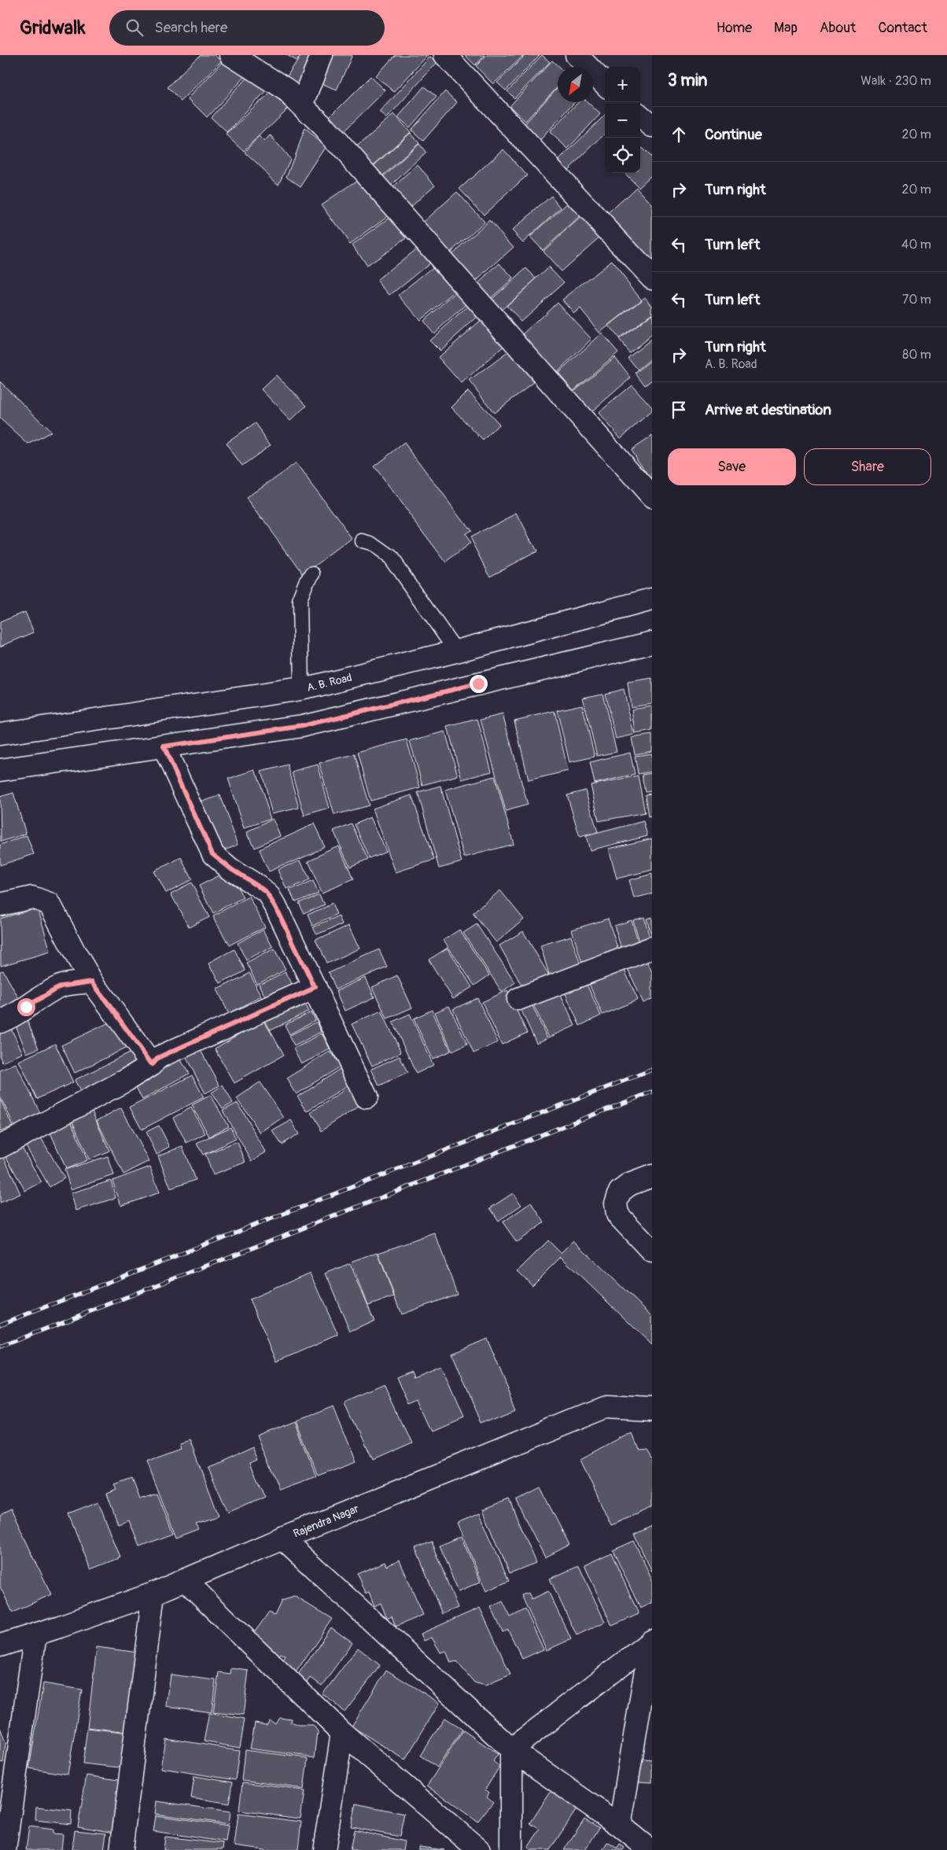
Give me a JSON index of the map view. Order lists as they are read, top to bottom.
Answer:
{
  "streets": {
    "street": ["A. B. Road", "Rajendra Nagar"]
  },
  "north": "bottom left",
  "page": {
    "header": "Gridwalk",
    "search": "Search here",
    "nav": [
      "Home",
      "Map",
      "About",
      "Contact"
    ],
    "heading": ["3 min", "Walk · 230 m"],
    "map_buttons": ["+", "−"],
    "list": [
      ["Continue", "20 m"],
      ["Turn right", "20 m"],
      ["Turn left", "40 m"],
      ["Turn left", "70 m"],
      ["Turn right", "A. B. Road", "80 m"],
      "Arrive at destination"
    ],
    "buttons": ["Save", "Share"]
  }
}
